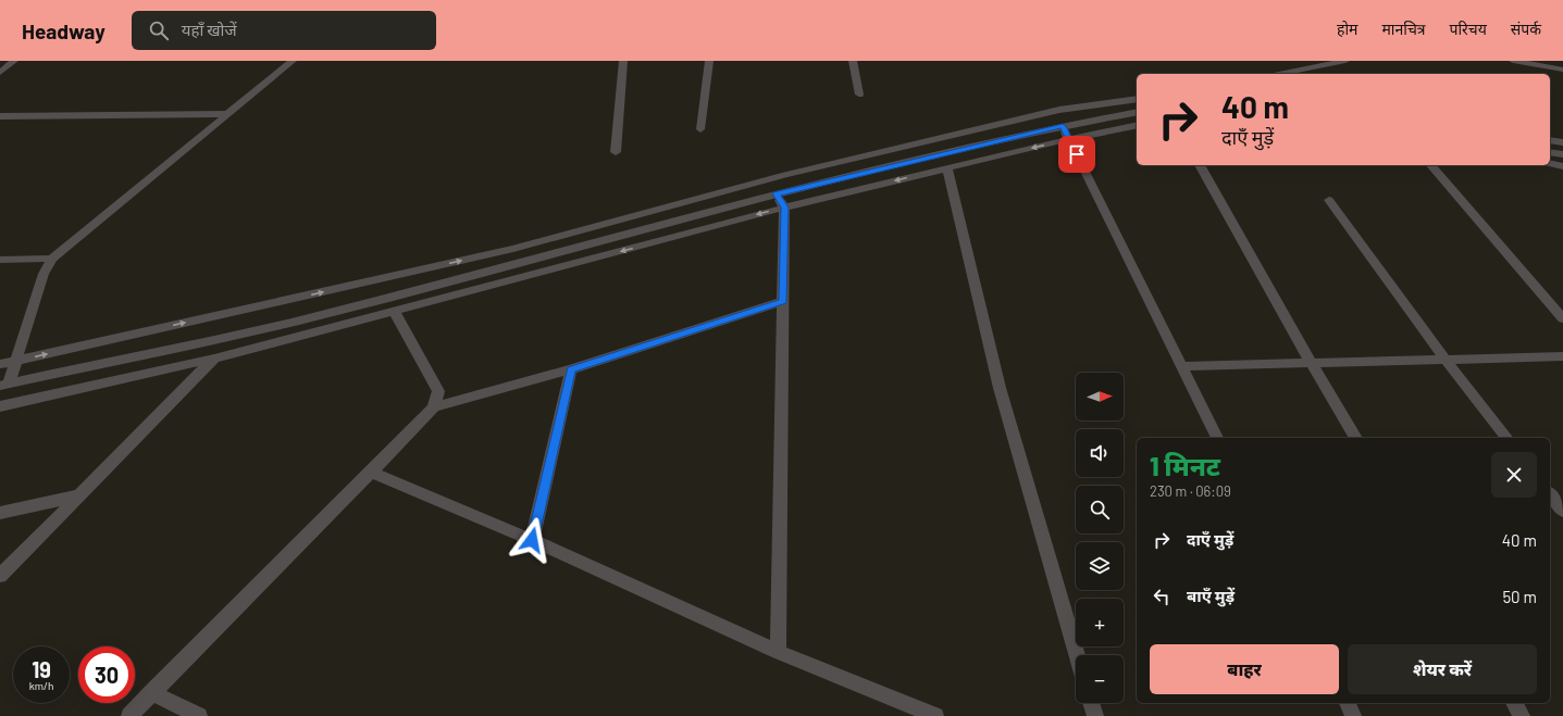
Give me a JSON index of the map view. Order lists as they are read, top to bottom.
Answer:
{
  "north": "right",
  "page": {
    "header": "Headway",
    "search": "यहाँ खोजें",
    "nav": [
      "होम",
      "मानचित्र",
      "परिचय",
      "संपर्क"
    ],
    "turn": ["40 m", "दाएँ मुड़ें"],
    "map_buttons": ["+", "−"],
    "heading": ["1 मिनट", "230 m · 06:09"],
    "list": [
      {
        "name": "दाएँ मुड़ें",
        "value": "40 m"
      },
      {
        "name": "बाएँ मुड़ें",
        "value": "50 m"
      }
    ],
    "buttons": ["बाहर", "शेयर करें"],
    "speed": "19 km/h",
    "limit": "30"
  }
}
